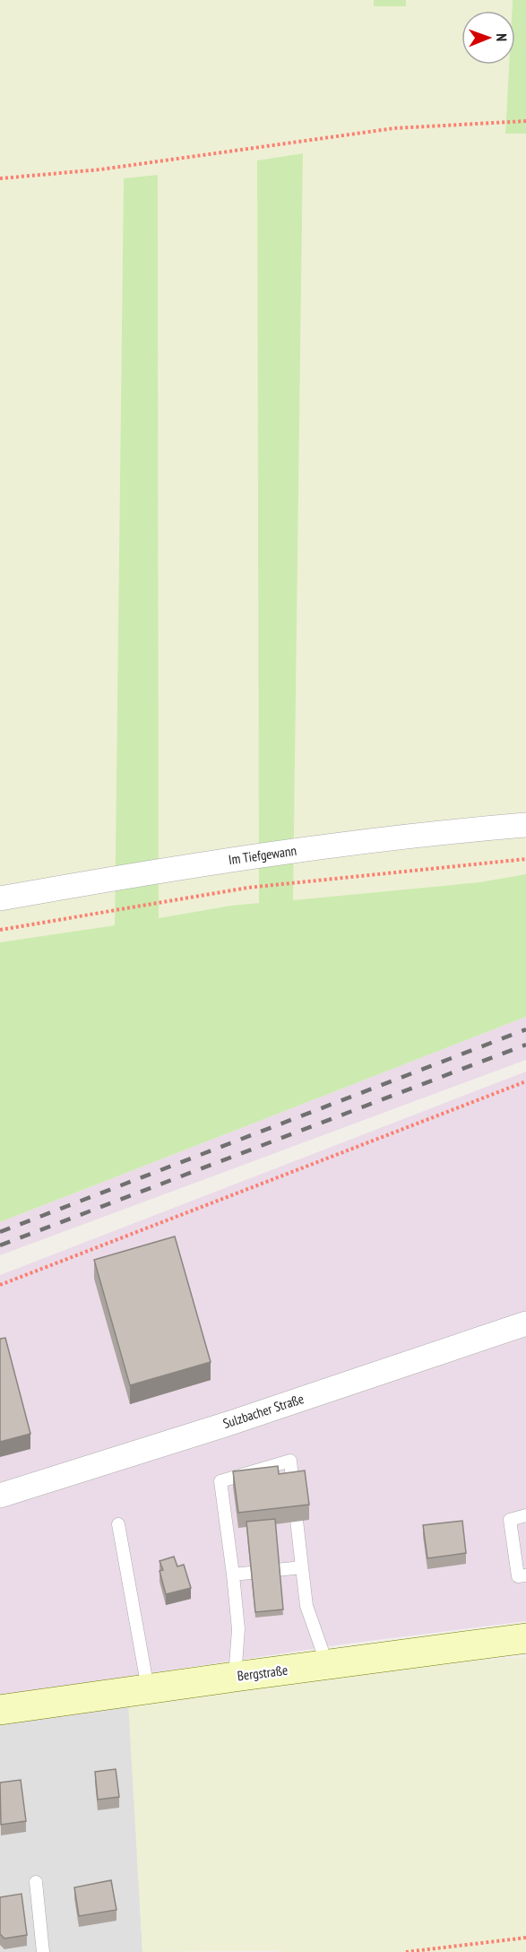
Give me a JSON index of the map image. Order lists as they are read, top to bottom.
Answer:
{
  "streets": {
    "main road": ["Bergstraße"],
    "street": ["Im Tiefgewann", "Sulzbacher Straße"]
  },
  "north": "right"
}
